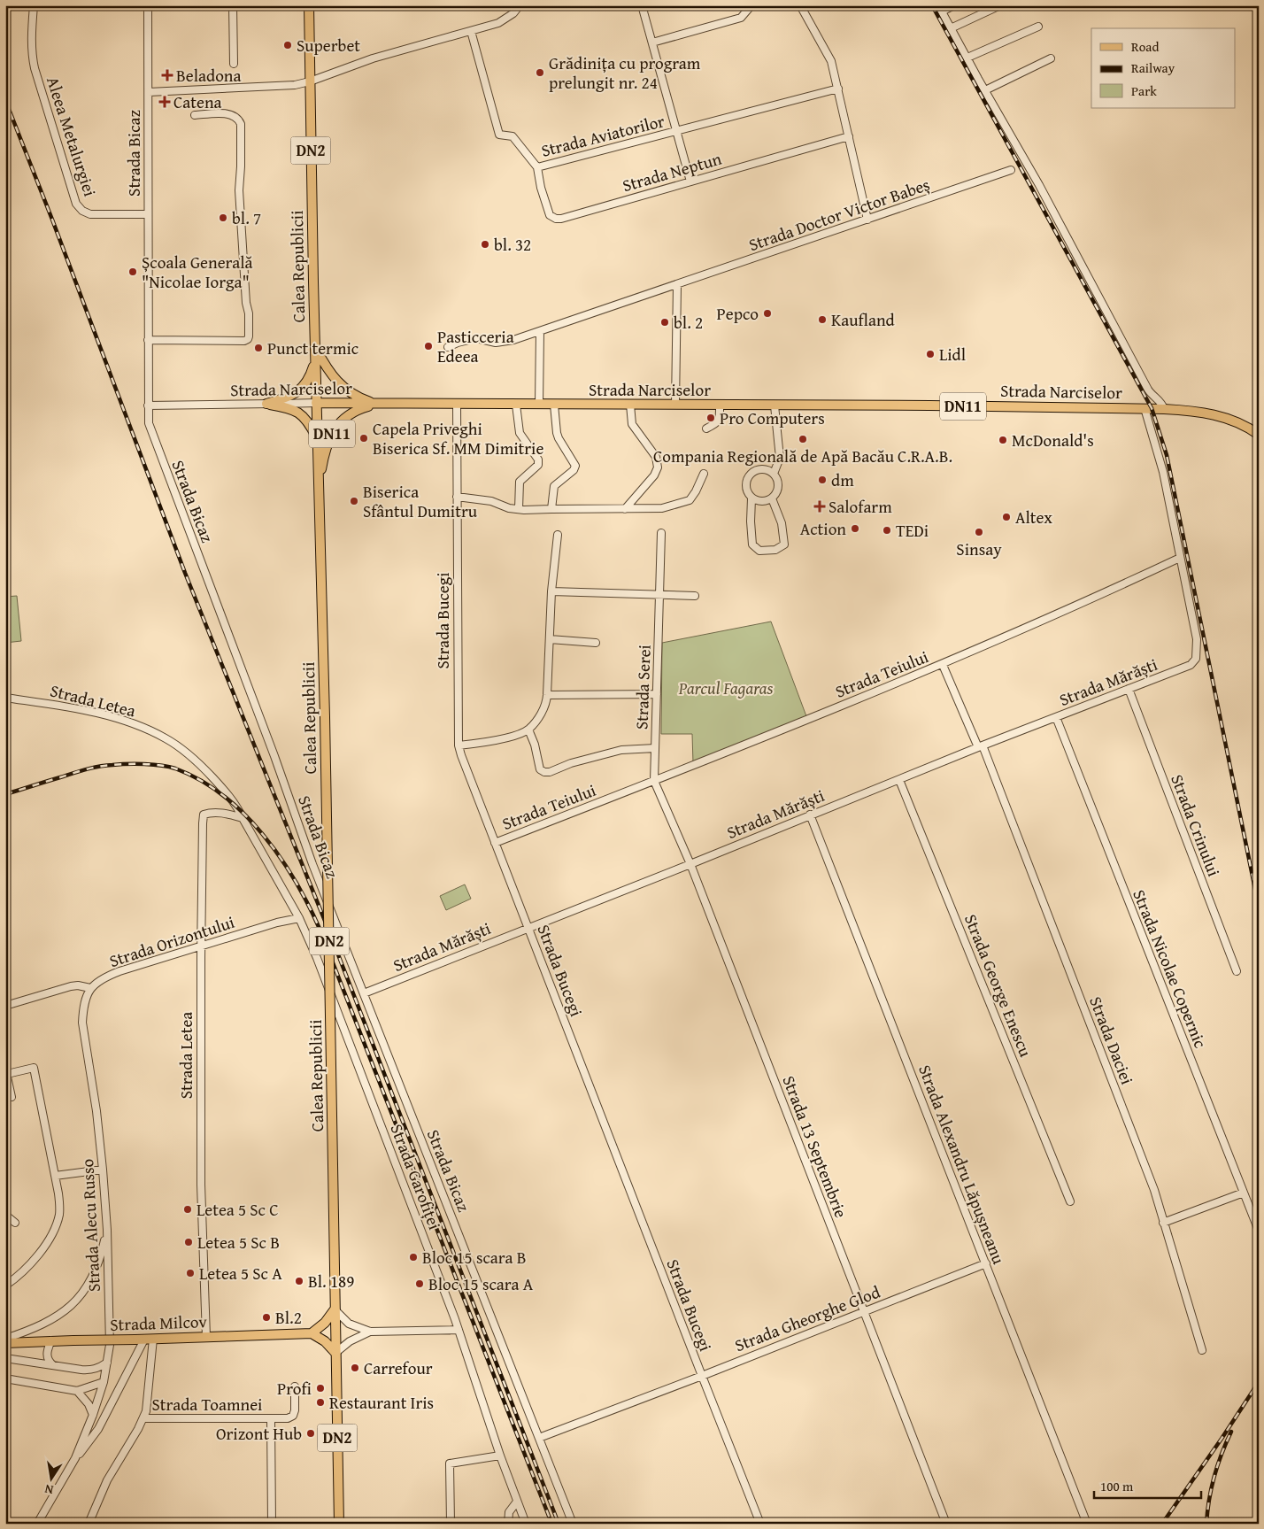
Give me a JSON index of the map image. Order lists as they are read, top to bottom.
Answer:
{
  "streets": {
    "main road": [
      "DN2",
      "Calea Republicii",
      "Strada Narciselor",
      "DN11",
      "Strada Milcov"
    ],
    "street": [
      "Strada Aviatorilor",
      "Aleea Metalurgiei",
      "Strada Bicaz",
      "Strada Neptun",
      "Strada Doctor Victor Babeș",
      "Strada Bucegi",
      "Strada Teiului",
      "Strada Mărăști",
      "Strada Serei",
      "Strada Letea",
      "Strada Crinului",
      "Strada Orizontului",
      "Strada Nicolae Copernic",
      "Strada George Enescu",
      "Strada Daciei",
      "Strada 13 Septembrie",
      "Strada Alexandru Lăpușneanu",
      "Strada Garofiței",
      "Strada Alecu Russo",
      "Strada Gheorghe Glod",
      "Strada Toamnei"
    ]
  },
  "crossings": [
    ["Strada Aviatorilor", "Strada Neptun"],
    ["Aleea Metalurgiei", "Strada Bicaz"],
    ["DN2", "Calea Republicii"],
    ["Strada Bicaz", "Strada Narciselor"],
    ["Strada Bicaz", "Strada Mărăști"],
    ["Strada Bicaz", "Strada Gheorghe Glod"],
    ["Calea Republicii", "Strada Narciselor"],
    ["Calea Republicii", "DN11"],
    ["Strada Narciselor", "DN11"],
    ["Strada Narciselor", "Strada Bucegi"],
    ["Strada Bucegi", "Strada Teiului"],
    ["Strada Bucegi", "Strada Mărăști"],
    ["Strada Bucegi", "Strada Gheorghe Glod"],
    ["Strada Teiului", "Strada Mărăști"],
    ["Strada Teiului", "Strada Serei"],
    ["Strada Teiului", "Strada Daciei"],
    ["Strada Teiului", "Strada 13 Septembrie"],
    ["Strada Mărăști", "Strada Crinului"],
    ["Strada Mărăști", "Strada Nicolae Copernic"],
    ["Strada Mărăști", "Strada George Enescu"],
    ["Strada Mărăști", "Strada Daciei"],
    ["Strada Mărăști", "Strada 13 Septembrie"],
    ["Strada Mărăști", "Strada Alexandru Lăpușneanu"],
    ["Strada Serei", "Strada 13 Septembrie"],
    ["Strada Letea", "Strada Orizontului"],
    ["Strada Letea", "Strada Garofiței"],
    ["Strada Letea", "Strada Milcov"],
    ["Strada Orizontului", "Strada Garofiței"],
    ["Strada Orizontului", "Strada Alecu Russo"],
    ["Strada 13 Septembrie", "Strada Gheorghe Glod"],
    ["Strada Alexandru Lăpușneanu", "Strada Gheorghe Glod"],
    ["Strada Alecu Russo", "Strada Milcov"]
  ],
  "parks": ["Parcul Fagaras"],
  "places": {
    "other": [
      "Superbet",
      "Grădinița cu program prelungit nr. 24",
      "bl. 7",
      "bl. 32",
      "Școala Generală \"Nicolae Iorga\"",
      "Pepco",
      "Kaufland",
      "bl. 2",
      "Pasticceria Edeea",
      "Punct termic",
      "Lidl",
      "Pro Computers",
      "Capela Priveghi Biserica Sf. MM Dimitrie",
      "Compania Regională de Apă Bacău C.R.A.B.",
      "McDonald's",
      "dm",
      "Biserica Sfântul Dumitru",
      "Altex",
      "Action",
      "TEDi",
      "Sinsay",
      "Letea 5 Sc C",
      "Letea 5 Sc B",
      "Bloc 15 scara B",
      "Letea 5 Sc A",
      "Bl. 189",
      "Bloc 15 scara A",
      "Bl.2",
      "Carrefour",
      "Profi",
      "Restaurant Iris",
      "Orizont Hub"
    ],
    "health": ["Beladona", "Catena", "Salofarm"]
  },
  "legend": ["Road", "Railway", "Park"],
  "scale_bar": "100 m",
  "north": "bottom"
}
